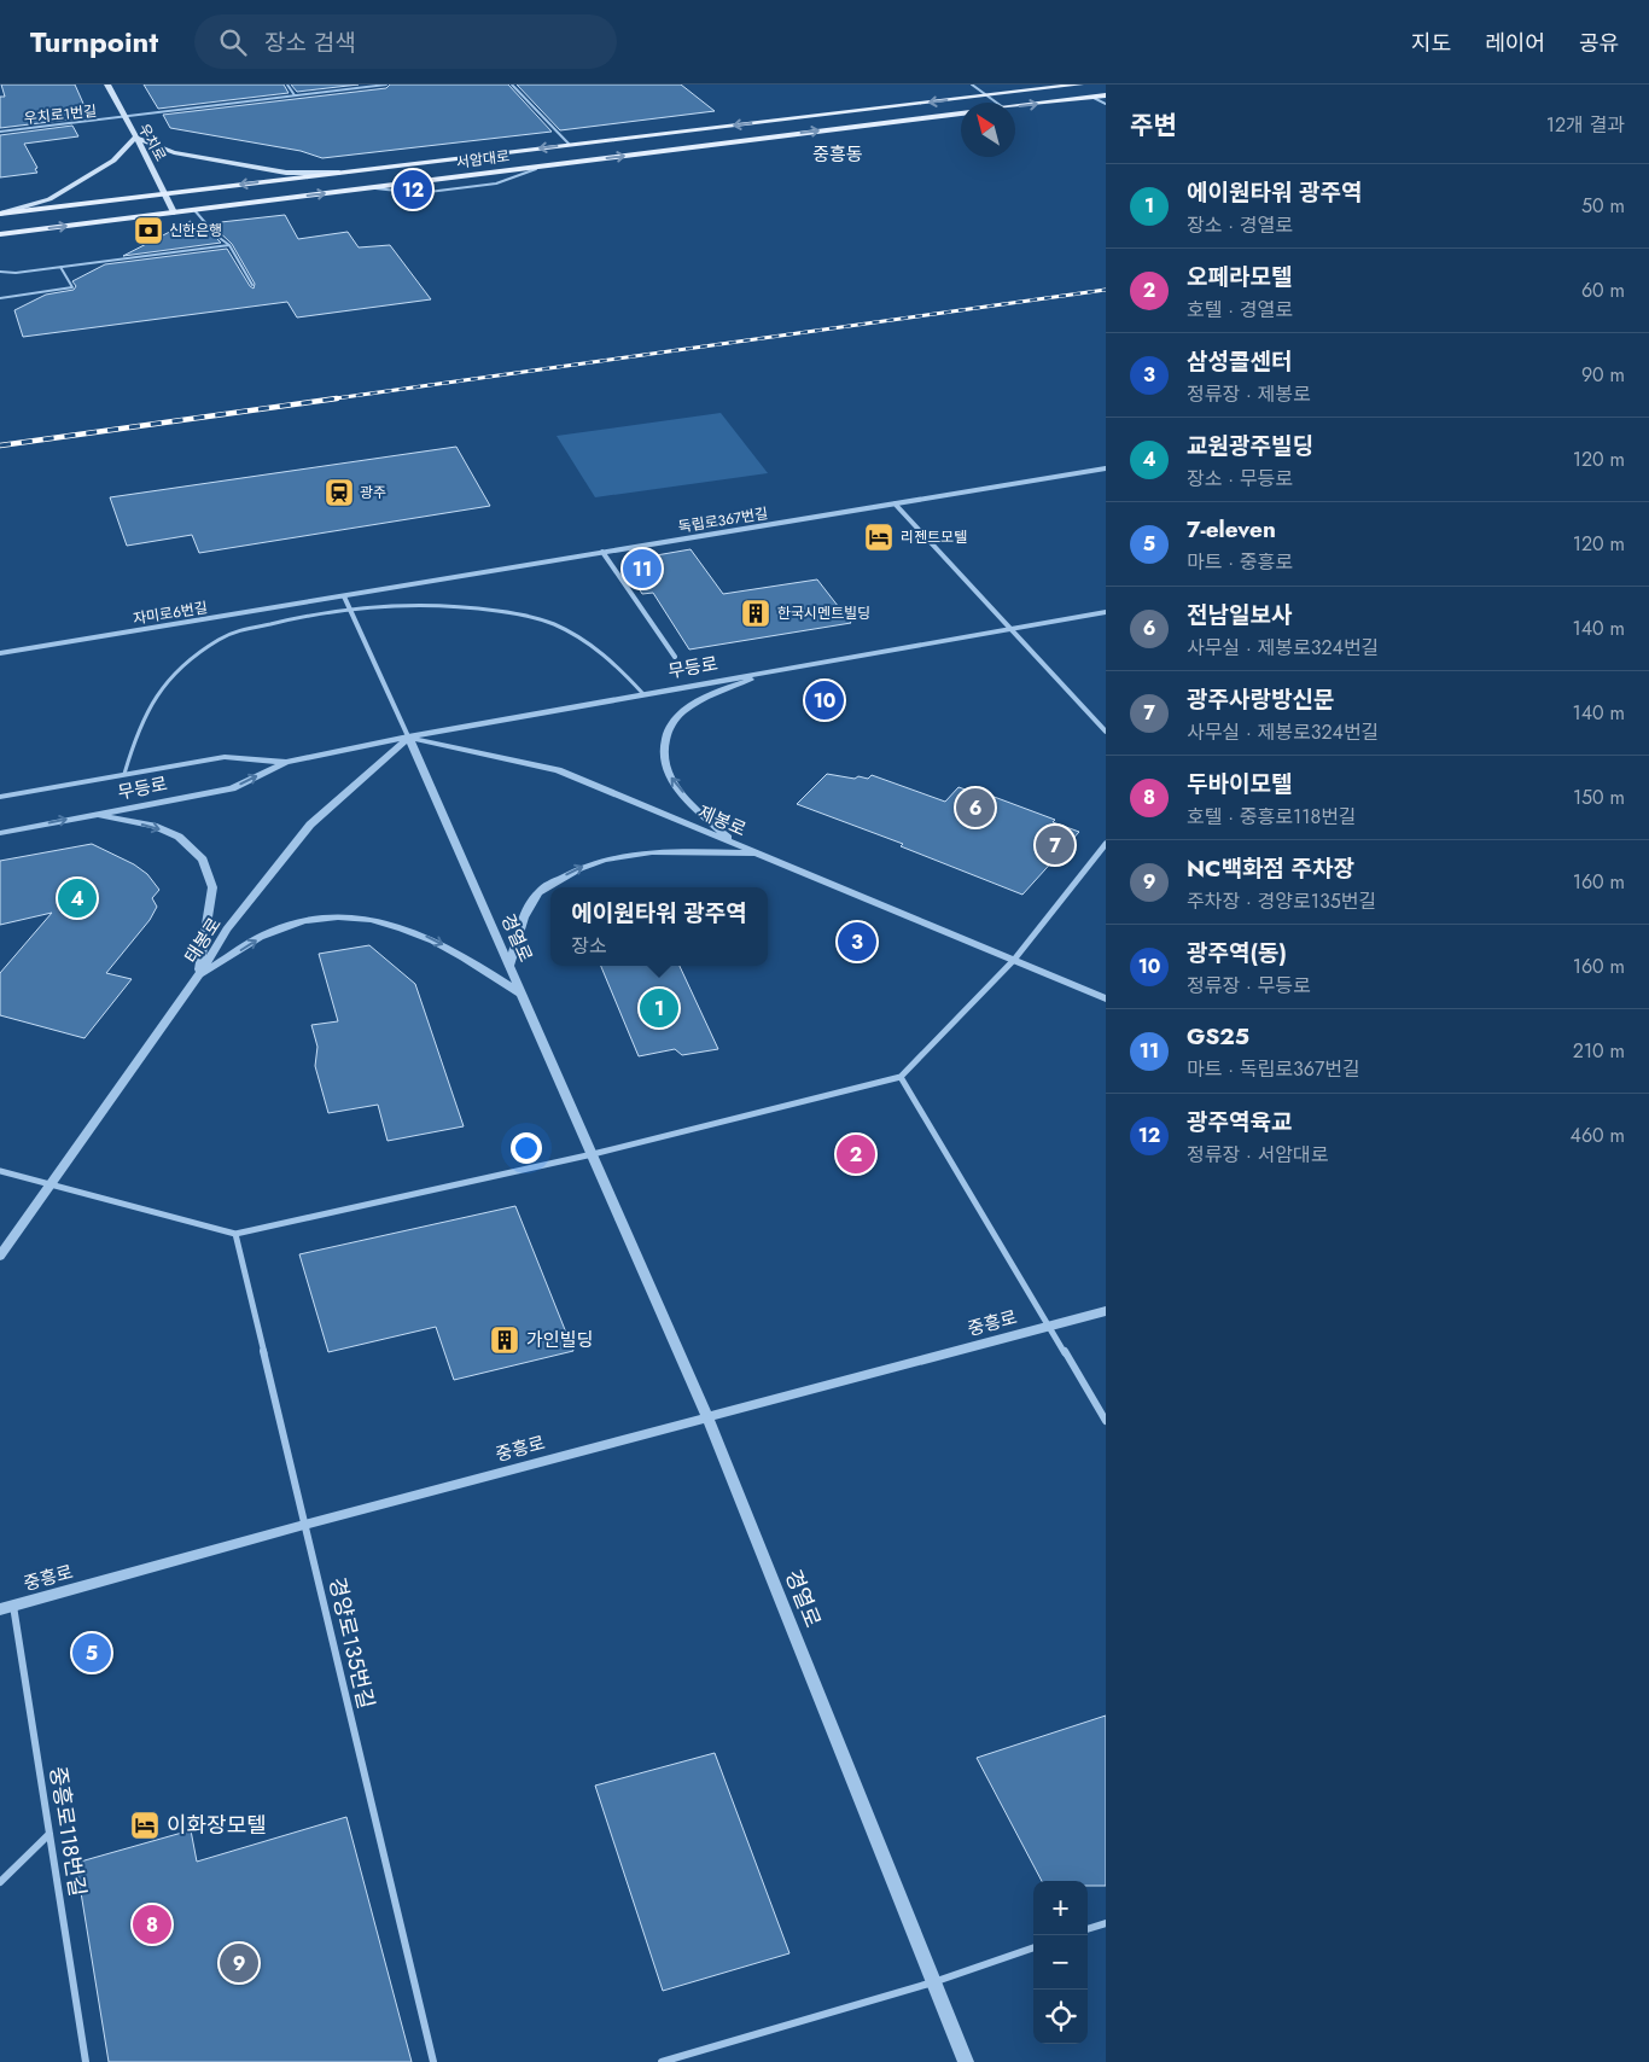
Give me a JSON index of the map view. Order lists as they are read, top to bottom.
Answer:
{
  "streets": {
    "main road": ["우치로", "서암대로"],
    "street": [
      "독립로367번길",
      "자미로6번길",
      "무등로",
      "제봉로",
      "경열로",
      "태봉로",
      "중흥로",
      "경양로135번길",
      "중흥로118번길"
    ],
    "lane": ["우치로1번길"]
  },
  "crossings": [
    ["우치로1번길", "우치로"],
    ["우치로", "서암대로"],
    ["독립로367번길", "자미로6번길"],
    ["무등로", "제봉로"],
    ["무등로", "경열로"],
    ["무등로", "태봉로"],
    ["제봉로", "경열로"],
    ["제봉로", "태봉로"],
    ["경열로", "태봉로"],
    ["경열로", "중흥로"],
    ["중흥로", "경양로135번길"],
    ["중흥로", "중흥로118번길"]
  ],
  "districts": ["중흥동"],
  "places": {
    "bank": ["신한은행"],
    "station": ["광주"],
    "hotel": ["리젠트모텔", "이화장모텔"],
    "building": ["한국시멘트빌딩", "가인빌딩"]
  },
  "north": "top left",
  "page": {
    "header": "Turnpoint",
    "search": "장소 검색",
    "nav": ["지도", "레이어", "공유"],
    "heading": ["주변", "12개 결과"],
    "list": [
      {
        "mark": "1",
        "name": "에이원타워 광주역",
        "note": "장소 · 경열로",
        "value": "50 m"
      },
      {
        "mark": "2",
        "name": "오페라모텔",
        "note": "호텔 · 경열로",
        "value": "60 m"
      },
      {
        "mark": "3",
        "name": "삼성콜센터",
        "note": "정류장 · 제봉로",
        "value": "90 m"
      },
      {
        "mark": "4",
        "name": "교원광주빌딩",
        "note": "장소 · 무등로",
        "value": "120 m"
      },
      {
        "mark": "5",
        "name": "7-eleven",
        "note": "마트 · 중흥로",
        "value": "120 m"
      },
      {
        "mark": "6",
        "name": "전남일보사",
        "note": "사무실 · 제봉로324번길",
        "value": "140 m"
      },
      {
        "mark": "7",
        "name": "광주사랑방신문",
        "note": "사무실 · 제봉로324번길",
        "value": "140 m"
      },
      {
        "mark": "8",
        "name": "두바이모텔",
        "note": "호텔 · 중흥로118번길",
        "value": "150 m"
      },
      {
        "mark": "9",
        "name": "NC백화점 주차장",
        "note": "주차장 · 경양로135번길",
        "value": "160 m"
      },
      {
        "mark": "10",
        "name": "광주역(동)",
        "note": "정류장 · 무등로",
        "value": "160 m"
      },
      {
        "mark": "11",
        "name": "GS25",
        "note": "마트 · 독립로367번길",
        "value": "210 m"
      },
      {
        "mark": "12",
        "name": "광주역육교",
        "note": "정류장 · 서암대로",
        "value": "460 m"
      }
    ],
    "pins": [
      "12",
      "11",
      "10",
      "6",
      "7",
      "4",
      "3",
      "1",
      "2",
      "5",
      "8",
      "9"
    ],
    "popup": ["에이원타워 광주역", "장소"],
    "map_buttons": ["+", "−"]
  }
}
